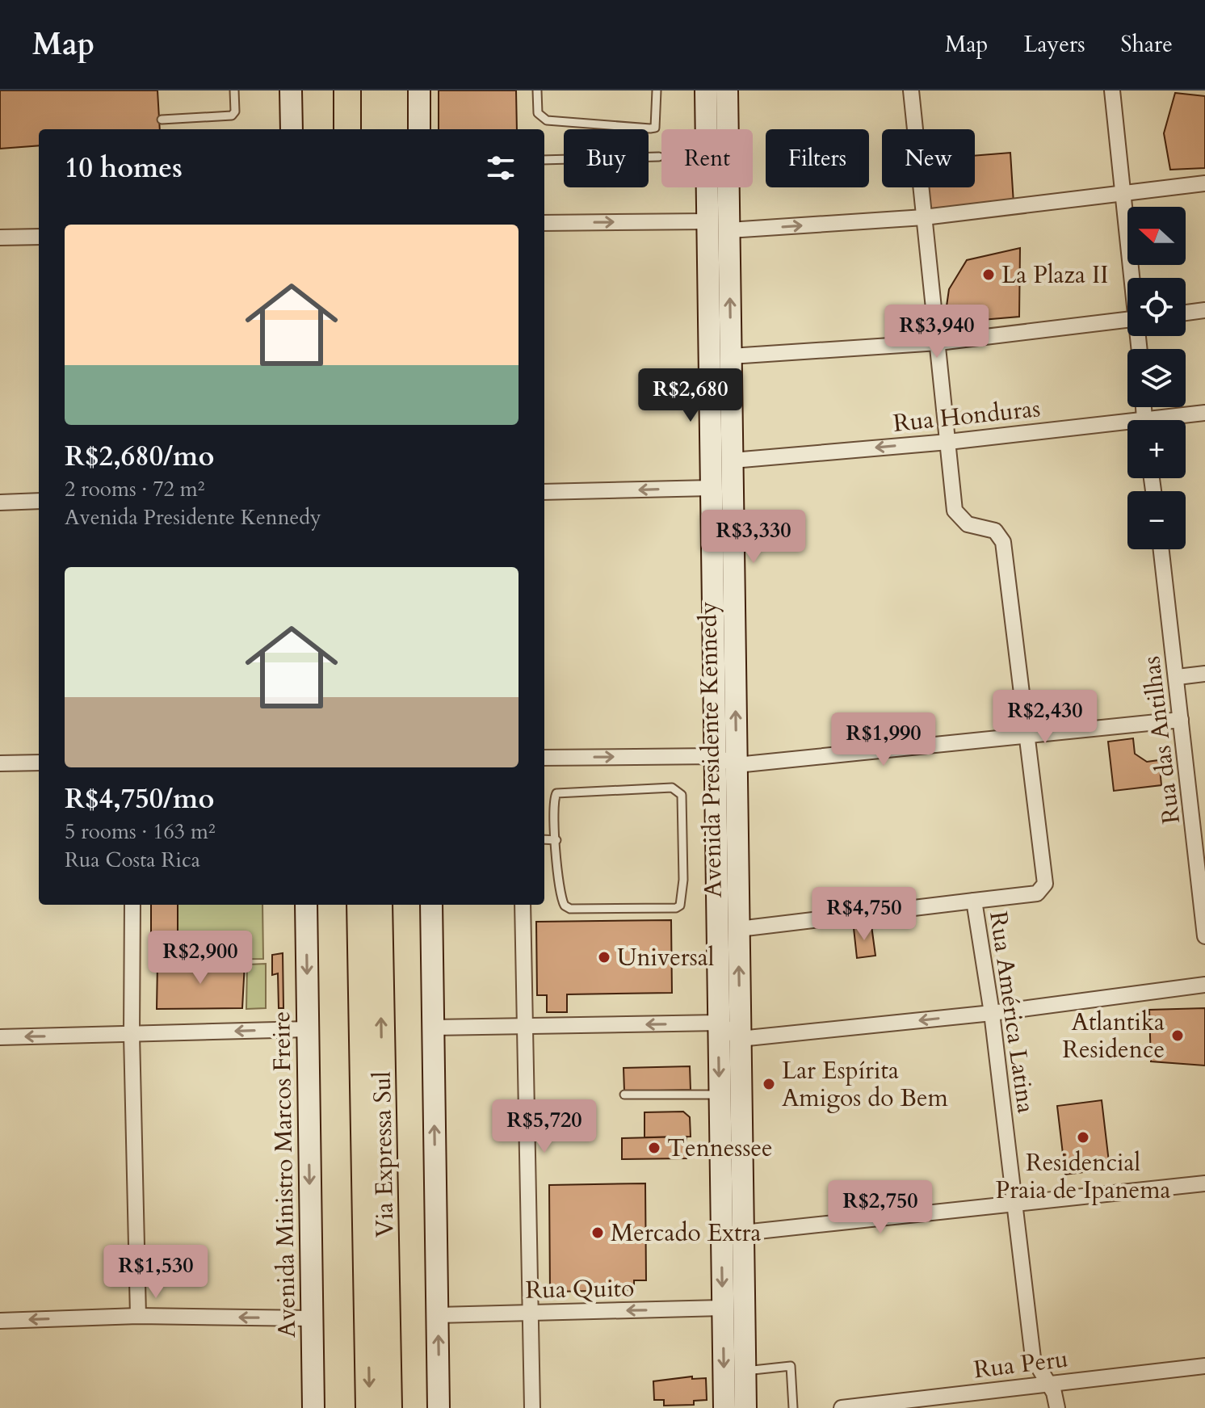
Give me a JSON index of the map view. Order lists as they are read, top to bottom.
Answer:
{
  "streets": {
    "highway": ["Via Expressa Sul"],
    "main road": ["Avenida Presidente Kennedy", "Avenida Ministro Marcos Freire"],
    "street": [
      "Rua Honduras",
      "Rua das Antilhas",
      "Rua América Latina",
      "Rua Quito",
      "Rua Peru"
    ]
  },
  "crossings": [
    ["Rua Honduras", "Avenida Presidente Kennedy"],
    ["Rua Honduras", "Rua América Latina"],
    ["Avenida Presidente Kennedy", "Rua Quito"],
    ["Rua América Latina", "Rua Peru"]
  ],
  "one_way": ["Rua Quito"],
  "places": [
    "La Plaza II",
    "Universal",
    "Atlantika Residence",
    "Lar Espírita Amigos do Bem",
    "Residencial Praia de Ipanema",
    "Tennessee",
    "Mercado Extra"
  ],
  "north": "left",
  "page": {
    "header": "Map",
    "nav": ["Map", "Layers", "Share"],
    "chip": [
      "Buy",
      "Rent",
      "Filters",
      "New"
    ],
    "heading": "10 homes",
    "map_buttons": ["+", "−"],
    "list": [
      {
        "name": "R$2,680/mo",
        "note": "2 rooms · 72 m² · Avenida Presidente Kennedy"
      },
      {
        "name": "R$4,750/mo",
        "note": "5 rooms · 163 m² · Rua Costa Rica"
      }
    ],
    "price": [
      "R$3,940",
      "R$2,680",
      "R$3,330",
      "R$2,430",
      "R$1,990",
      "R$4,750",
      "R$2,900",
      "R$5,720",
      "R$2,750",
      "R$1,530"
    ]
  }
}
